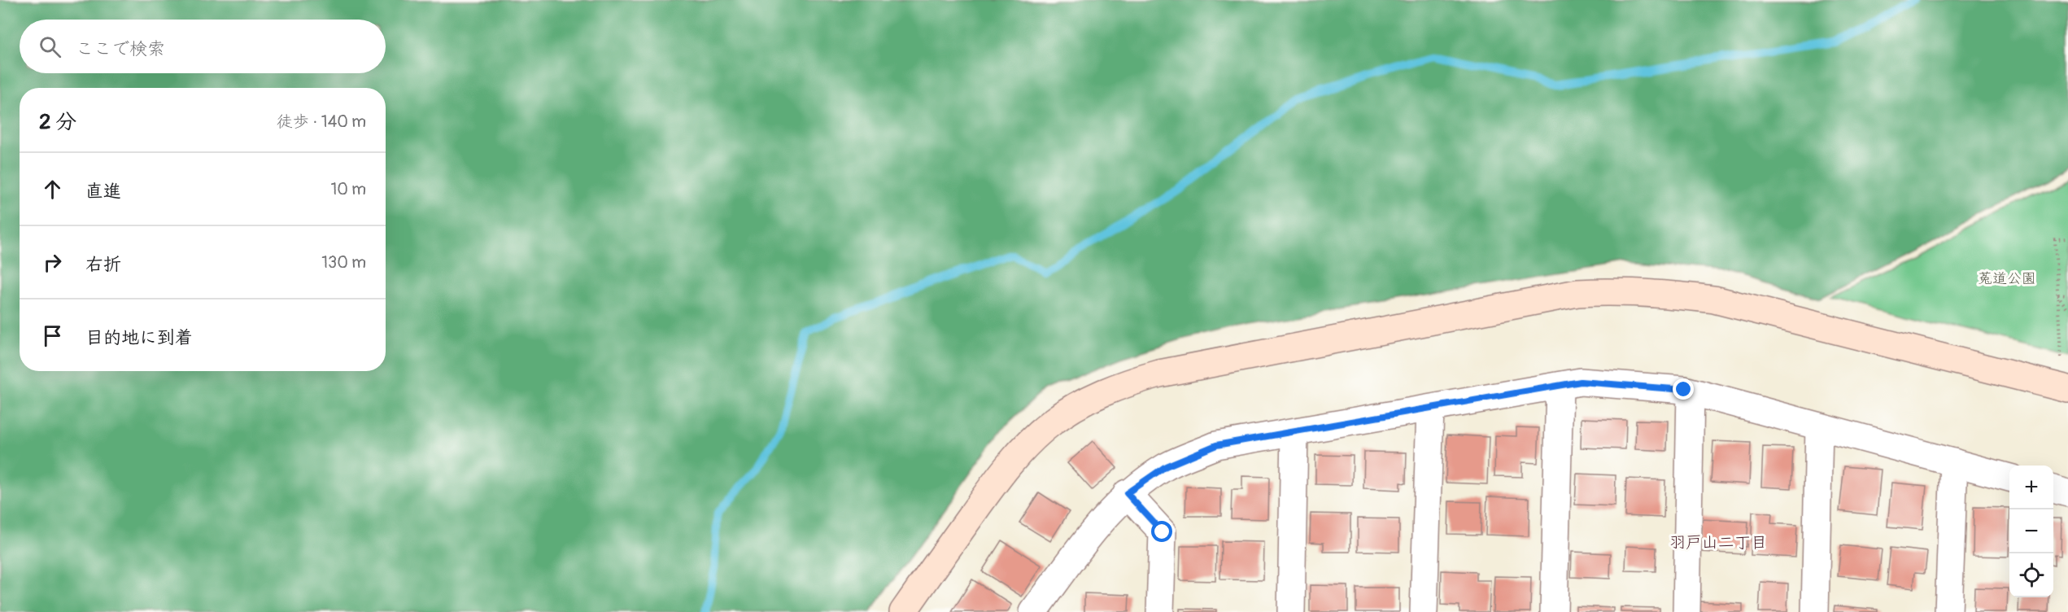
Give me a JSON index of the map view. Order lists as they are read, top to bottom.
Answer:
{
  "districts": ["羽戸山二丁目"],
  "parks": ["菟道公園"],
  "page": {
    "search": "ここで検索",
    "heading": ["2 分", "徒歩 · 140 m"],
    "list": [
      ["直進", "10 m"],
      ["右折", "130 m"],
      "目的地に到着"
    ],
    "map_buttons": ["+", "−"]
  }
}
